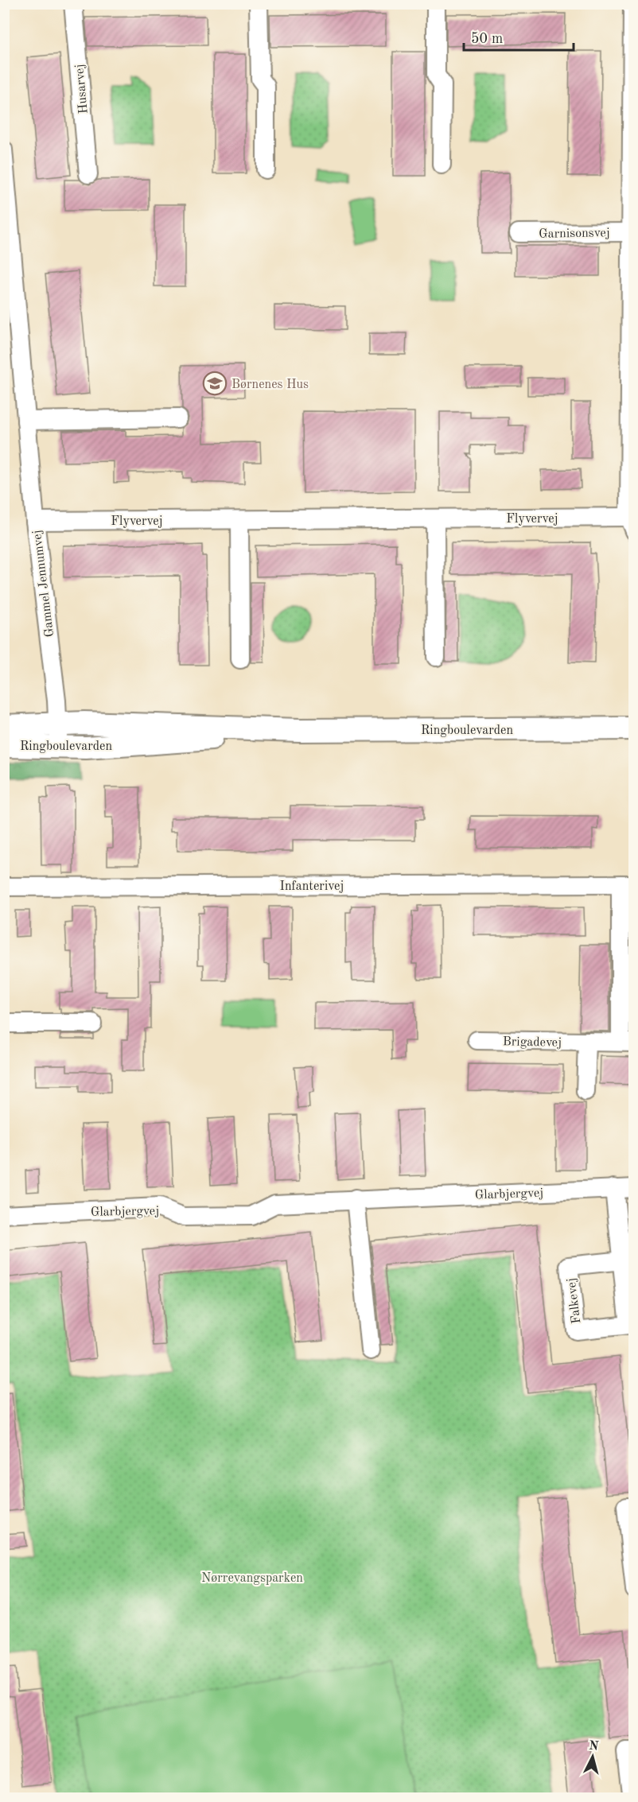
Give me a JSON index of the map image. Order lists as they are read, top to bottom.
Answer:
{
  "streets": {
    "main road": ["Ringboulevarden"],
    "street": [
      "Husarvej",
      "Garnisonsvej",
      "Flyvervej",
      "Gammel Jennumvej",
      "Infanterivej",
      "Brigadevej",
      "Glarbjergvej",
      "Falkevej"
    ]
  },
  "crossings": [
    ["Flyvervej", "Gammel Jennumvej"],
    ["Gammel Jennumvej", "Ringboulevarden"],
    ["Infanterivej", "Brigadevej"],
    ["Glarbjergvej", "Falkevej"]
  ],
  "parks": ["Nørrevangsparken"],
  "places": {
    "school or university": ["Børnenes Hus"]
  },
  "scale_bar": "50 m",
  "north": "top"
}
